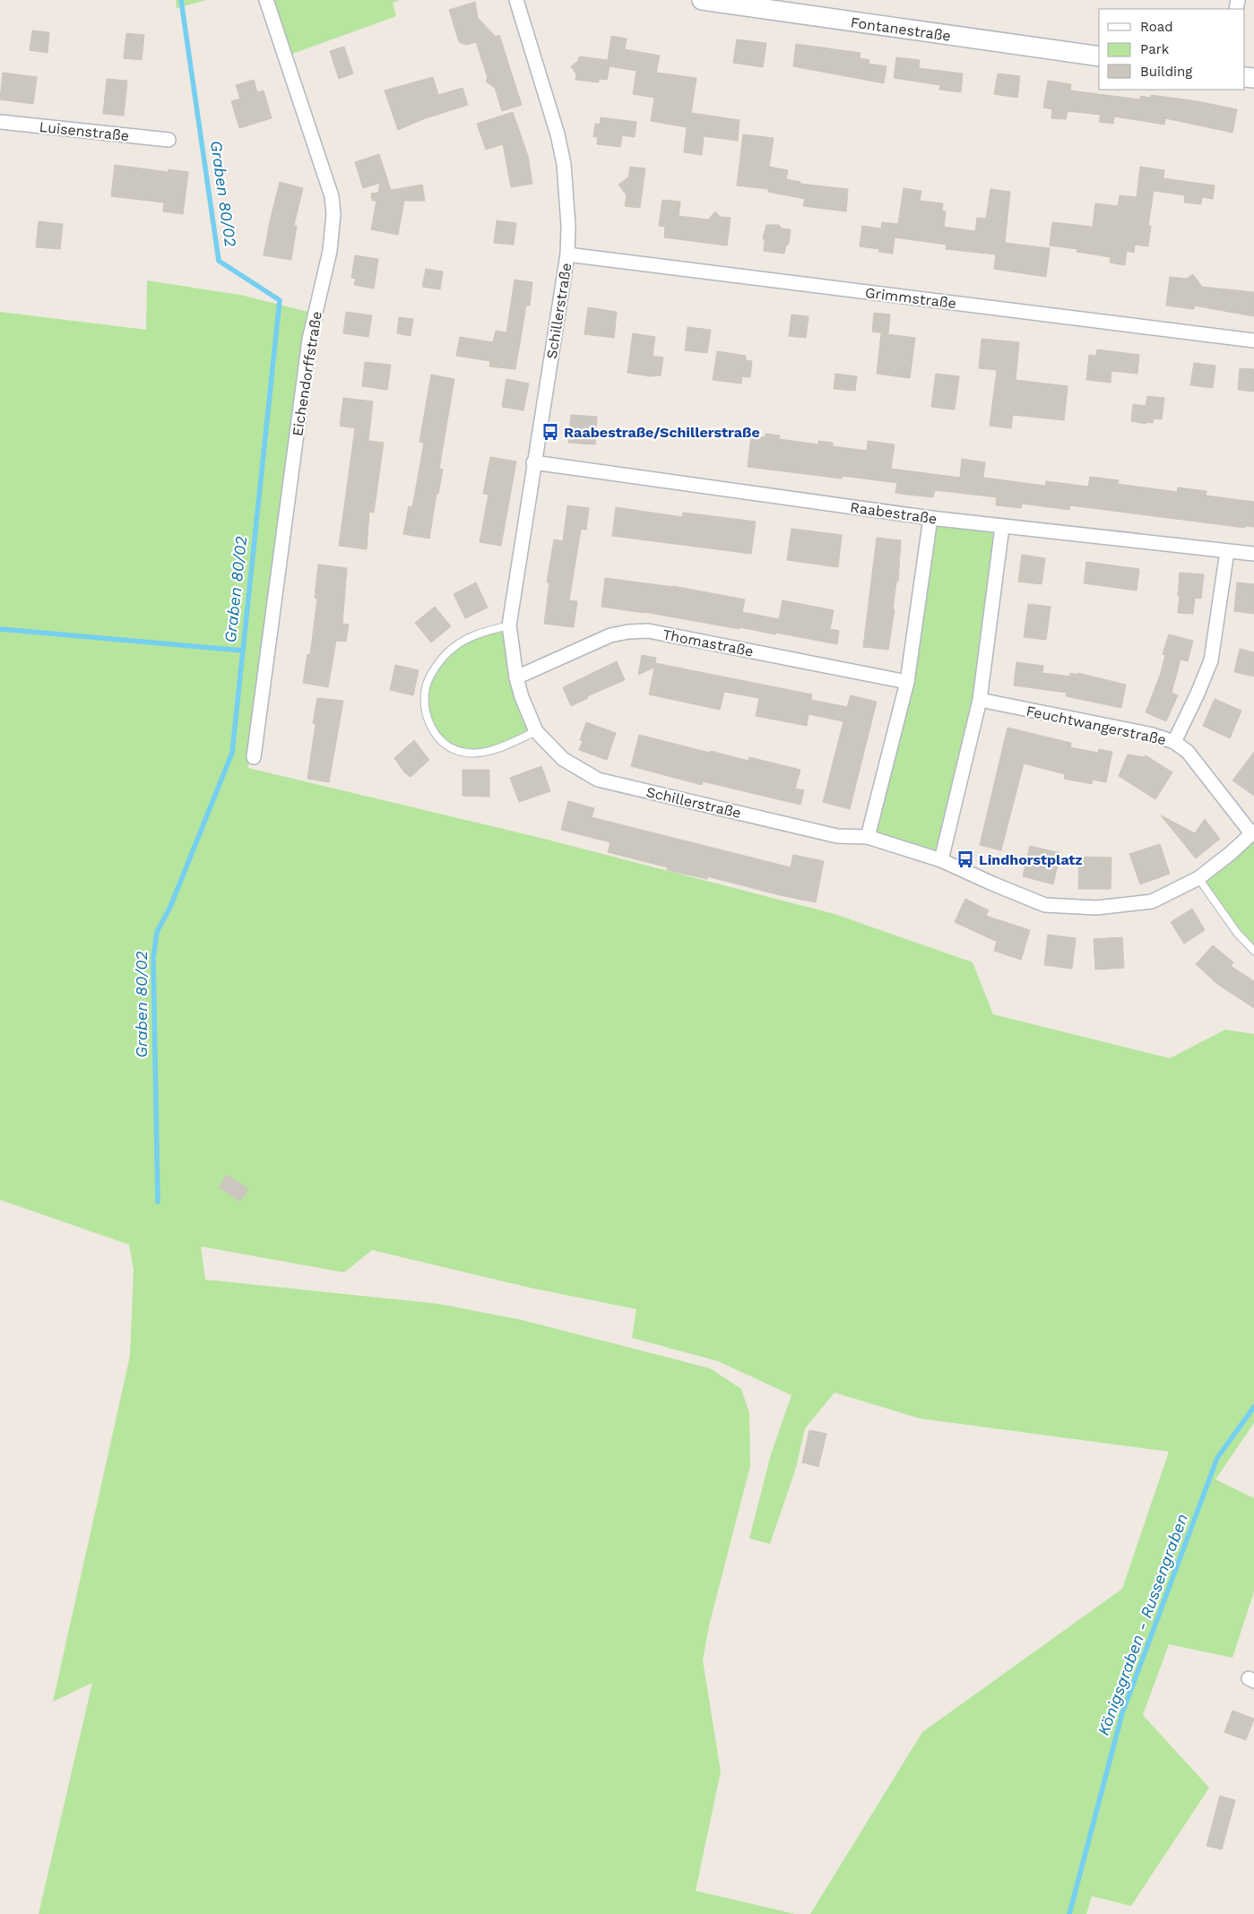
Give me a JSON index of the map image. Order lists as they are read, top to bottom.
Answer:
{
  "streets": {
    "street": [
      "Fontanestraße",
      "Luisenstraße",
      "Grimmstraße",
      "Schillerstraße",
      "Eichendorffstraße",
      "Raabestraße",
      "Thomastraße",
      "Feuchtwangerstraße"
    ]
  },
  "crossings": [
    ["Grimmstraße", "Schillerstraße"],
    ["Schillerstraße", "Raabestraße"],
    ["Schillerstraße", "Thomastraße"]
  ],
  "water": ["Graben 80/02", "Königsgraben - Russengraben"],
  "places": {
    "bus stop": ["Raabestraße/Schillerstraße", "Lindhorstplatz"]
  },
  "legend": ["Road", "Park", "Building"]
}
